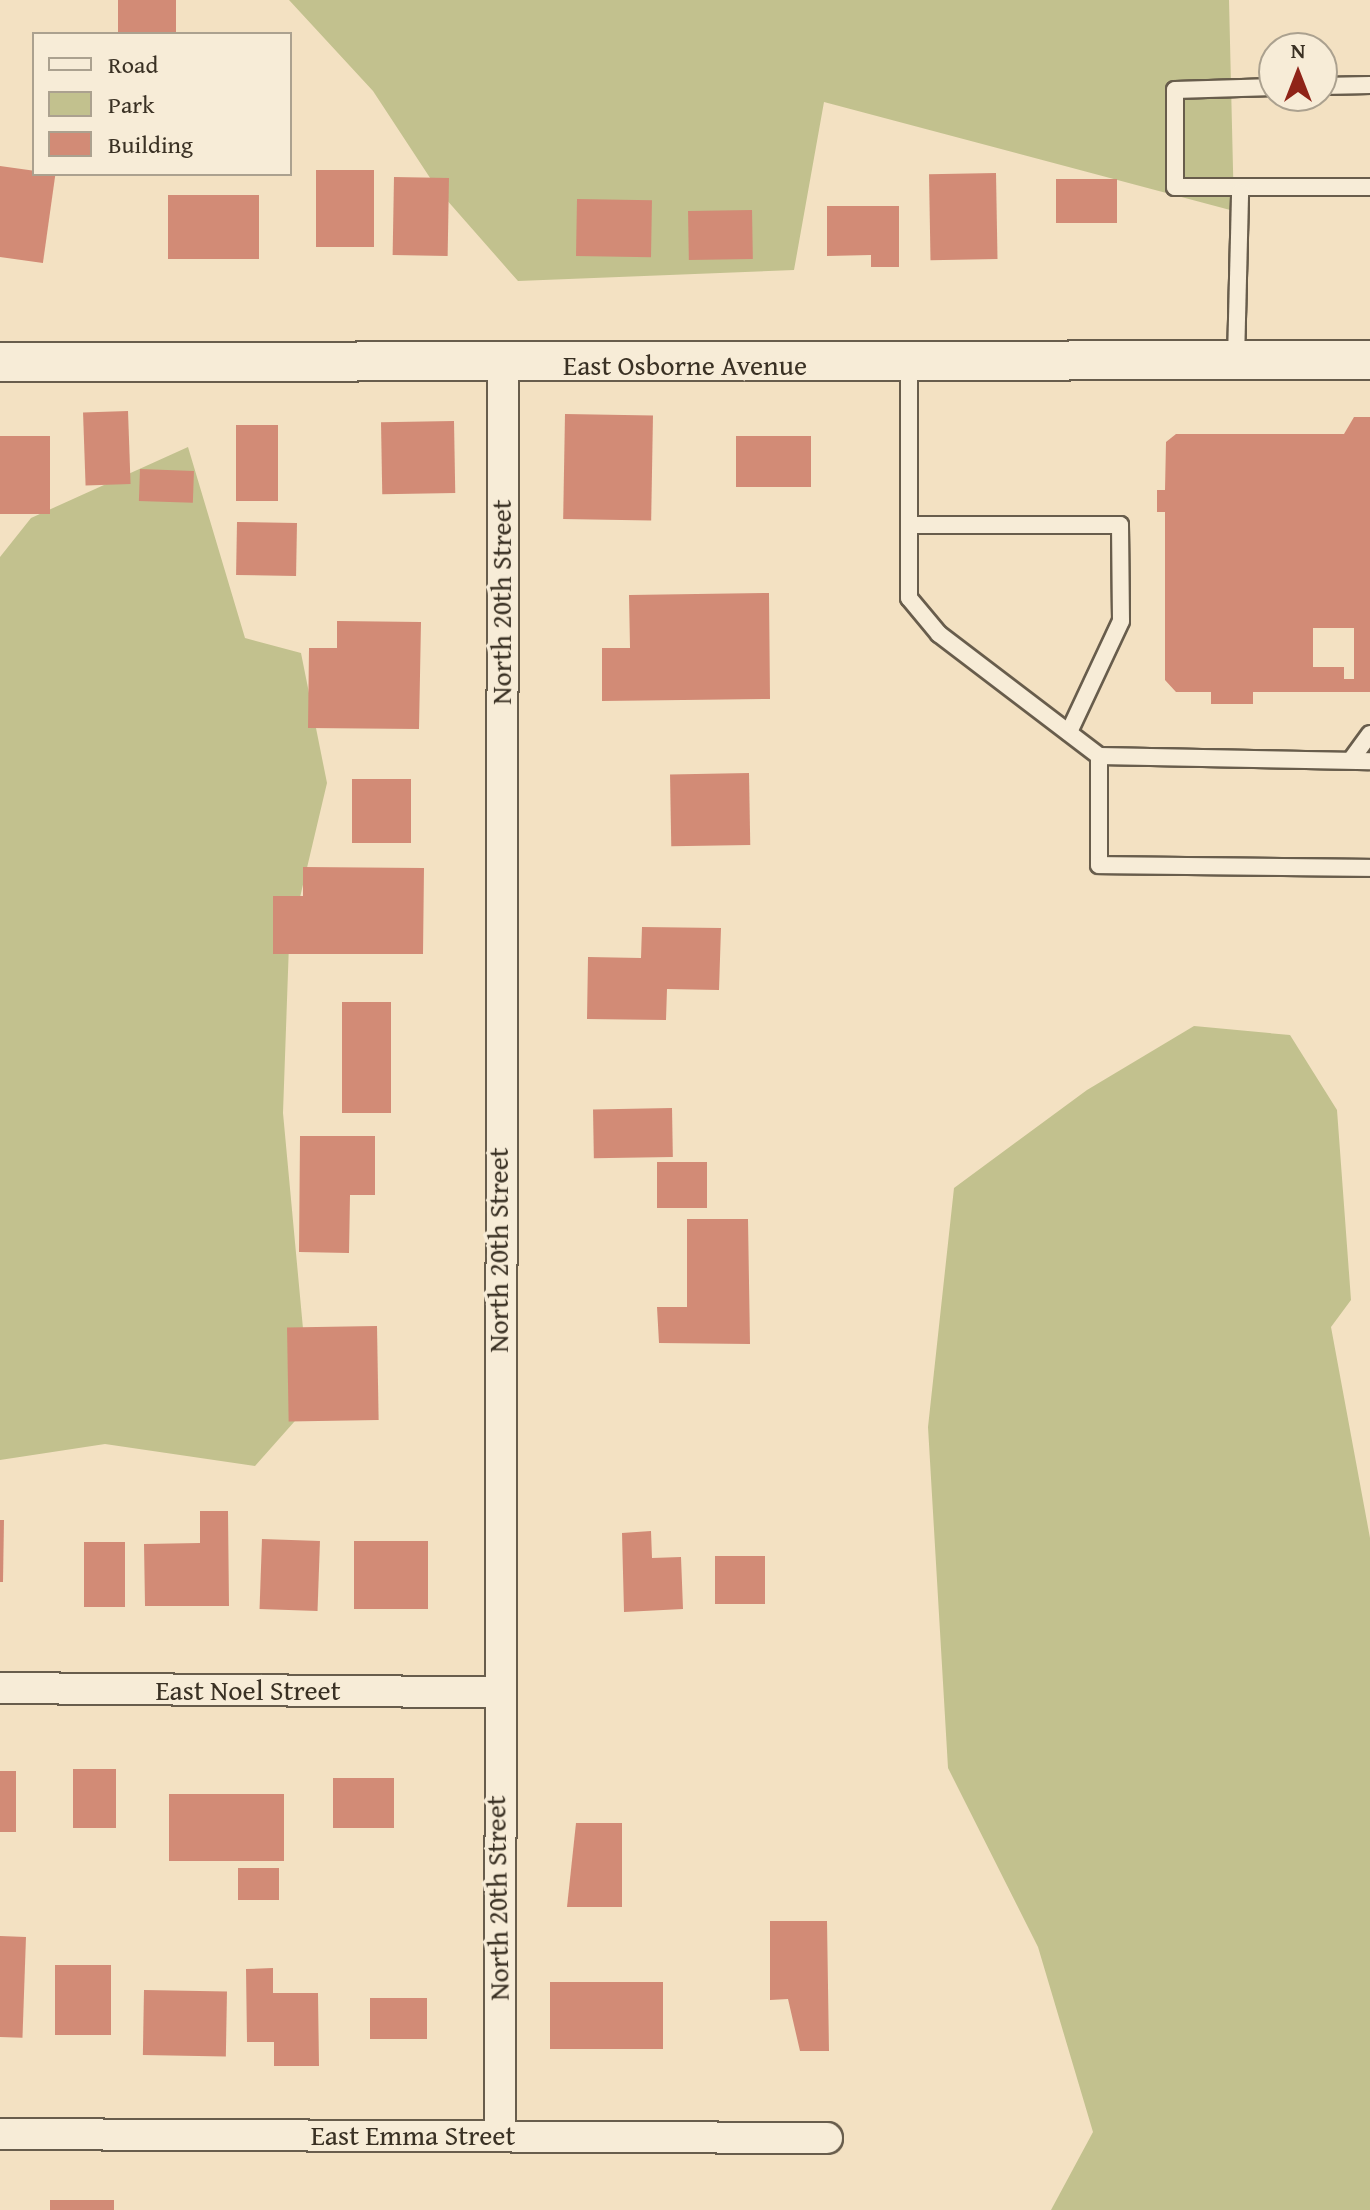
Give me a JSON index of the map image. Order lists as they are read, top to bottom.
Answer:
{
  "streets": {
    "street": [
      "East Osborne Avenue",
      "North 20th Street",
      "East Noel Street",
      "East Emma Street"
    ]
  },
  "crossings": [
    ["East Osborne Avenue", "North 20th Street"],
    ["North 20th Street", "East Noel Street"],
    ["North 20th Street", "East Emma Street"]
  ],
  "legend": ["Road", "Park", "Building"],
  "north": "top"
}
